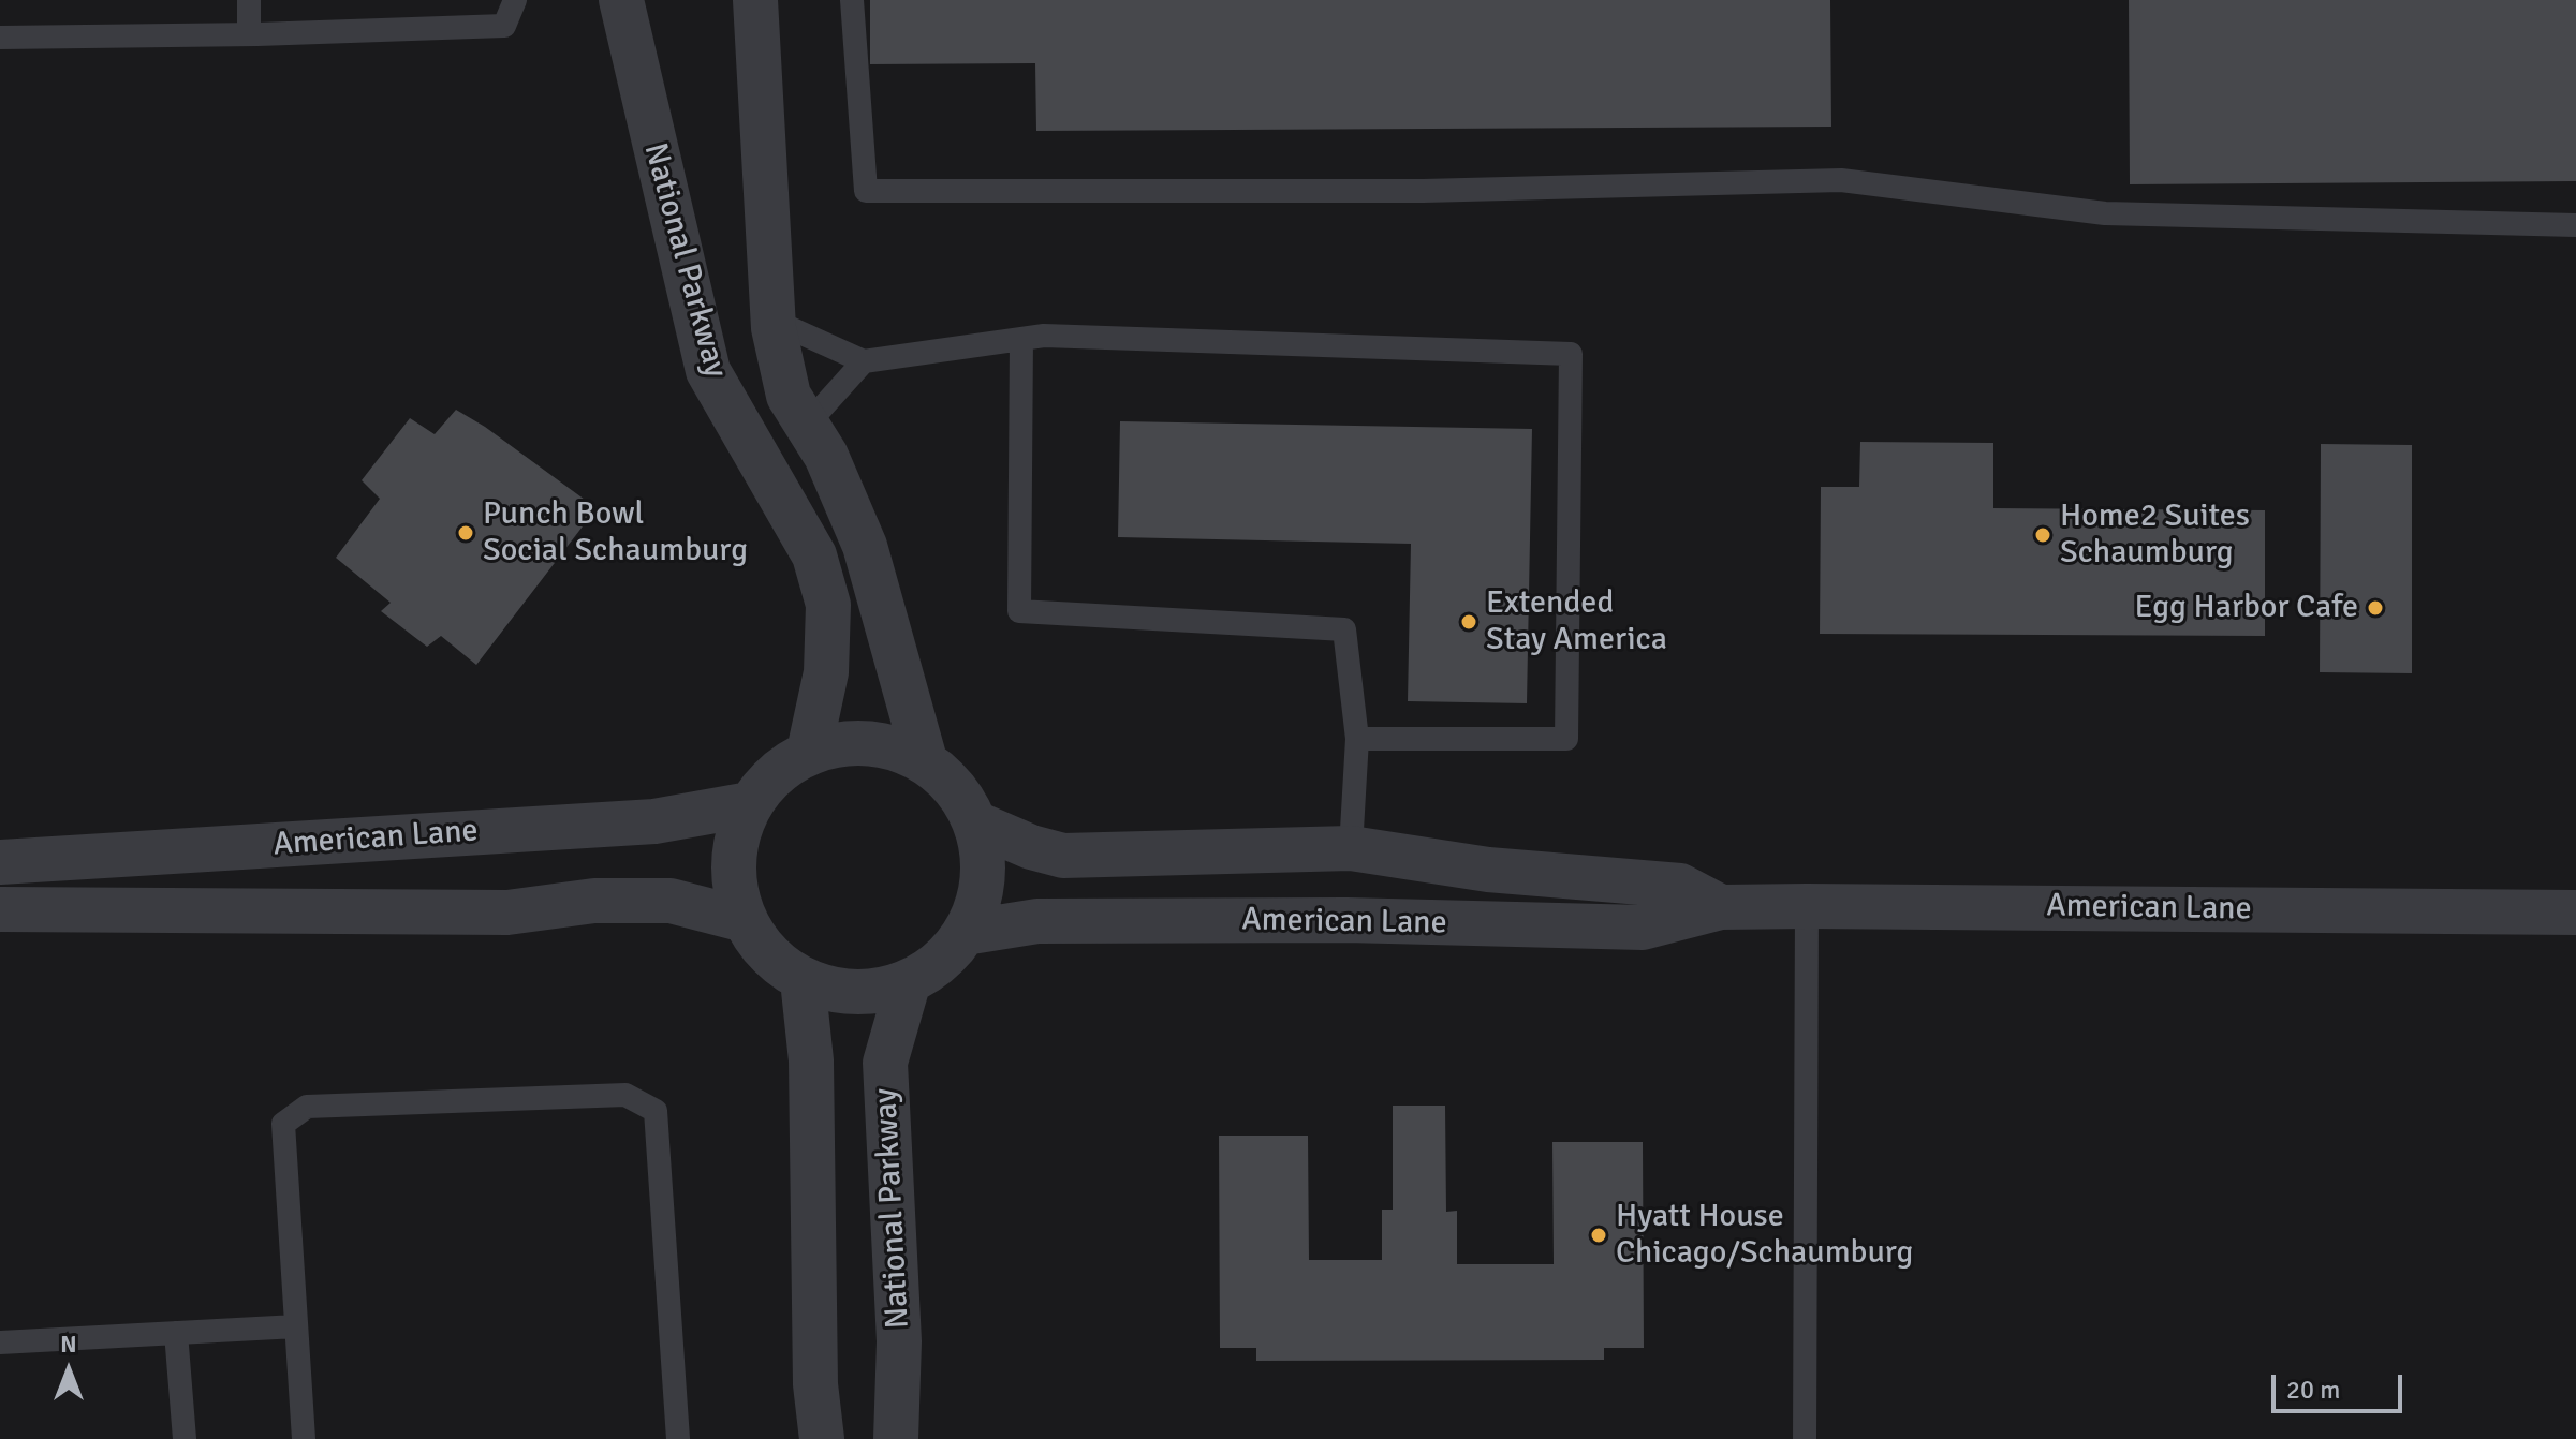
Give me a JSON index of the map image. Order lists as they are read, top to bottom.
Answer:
{
  "streets": {
    "street": ["National Parkway", "American Lane"]
  },
  "crossings": [
    ["National Parkway", "American Lane"]
  ],
  "places": [
    "Punch Bowl Social Schaumburg",
    "Home2 Suites Schaumburg",
    "Egg Harbor Cafe",
    "Extended Stay America",
    "Hyatt House Chicago/Schaumburg"
  ],
  "scale_bar": "20 m",
  "north": "top"
}
